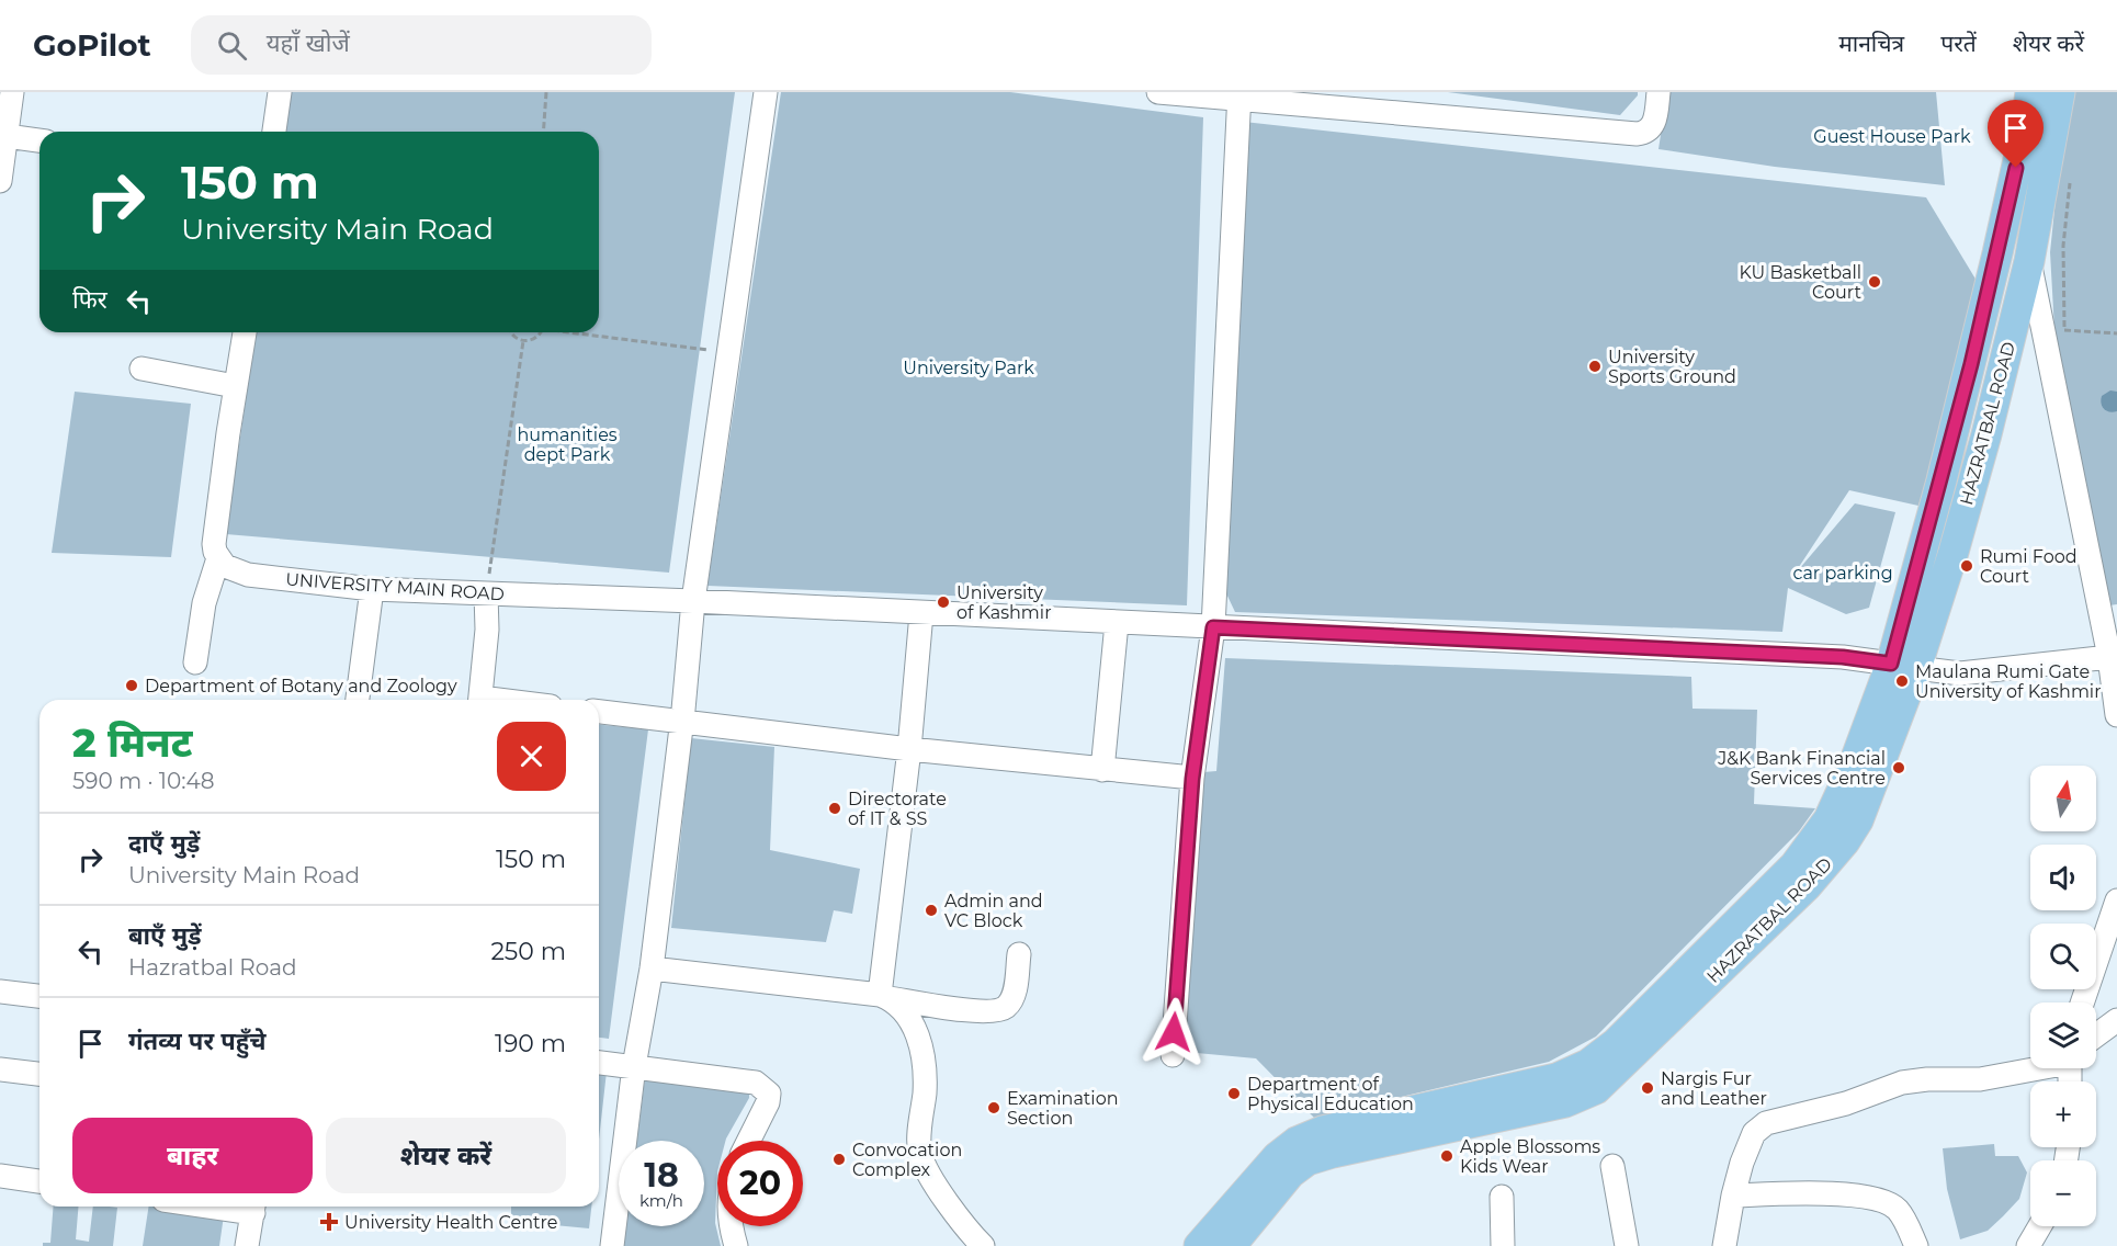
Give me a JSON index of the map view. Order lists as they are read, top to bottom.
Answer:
{
  "streets": {
    "main road": ["HAZRATBAL ROAD"],
    "street": ["UNIVERSITY MAIN ROAD"]
  },
  "crossings": [
    ["HAZRATBAL ROAD", "UNIVERSITY MAIN ROAD"]
  ],
  "parks": [
    "Guest House Park",
    "University Park",
    "humanities dept Park",
    "car parking"
  ],
  "places": {
    "other": [
      "KU Basketball Court",
      "University Sports Ground",
      "Rumi Food Court",
      "University of Kashmir",
      "Maulana Rumi Gate University of Kashmir",
      "Department of Botany and Zoology",
      "J&K Bank Financial Services Centre",
      "Directorate of IT & SS",
      "Admin and VC Block",
      "Nargis Fur and Leather",
      "Department of Physical Education",
      "Examination Section",
      "Apple Blossoms Kids Wear",
      "Convocation Complex"
    ],
    "health": ["University Health Centre"]
  },
  "north": "top",
  "page": {
    "header": "GoPilot",
    "search": "यहाँ खोजें",
    "nav": ["मानचित्र", "परतें", "शेयर करें"],
    "turn": ["150 m", "University Main Road"],
    "then": "फिर",
    "heading": ["2 मिनट", "590 m · 10:48"],
    "map_buttons": ["+", "−"],
    "list": [
      {
        "name": "दाएँ मुड़ें",
        "note": "University Main Road",
        "value": "150 m"
      },
      {
        "name": "बाएँ मुड़ें",
        "note": "Hazratbal Road",
        "value": "250 m"
      },
      {
        "name": "गंतव्य पर पहुँचे",
        "value": "190 m"
      }
    ],
    "buttons": ["बाहर", "शेयर करें"],
    "speed": "18 km/h",
    "limit": "20"
  }
}
